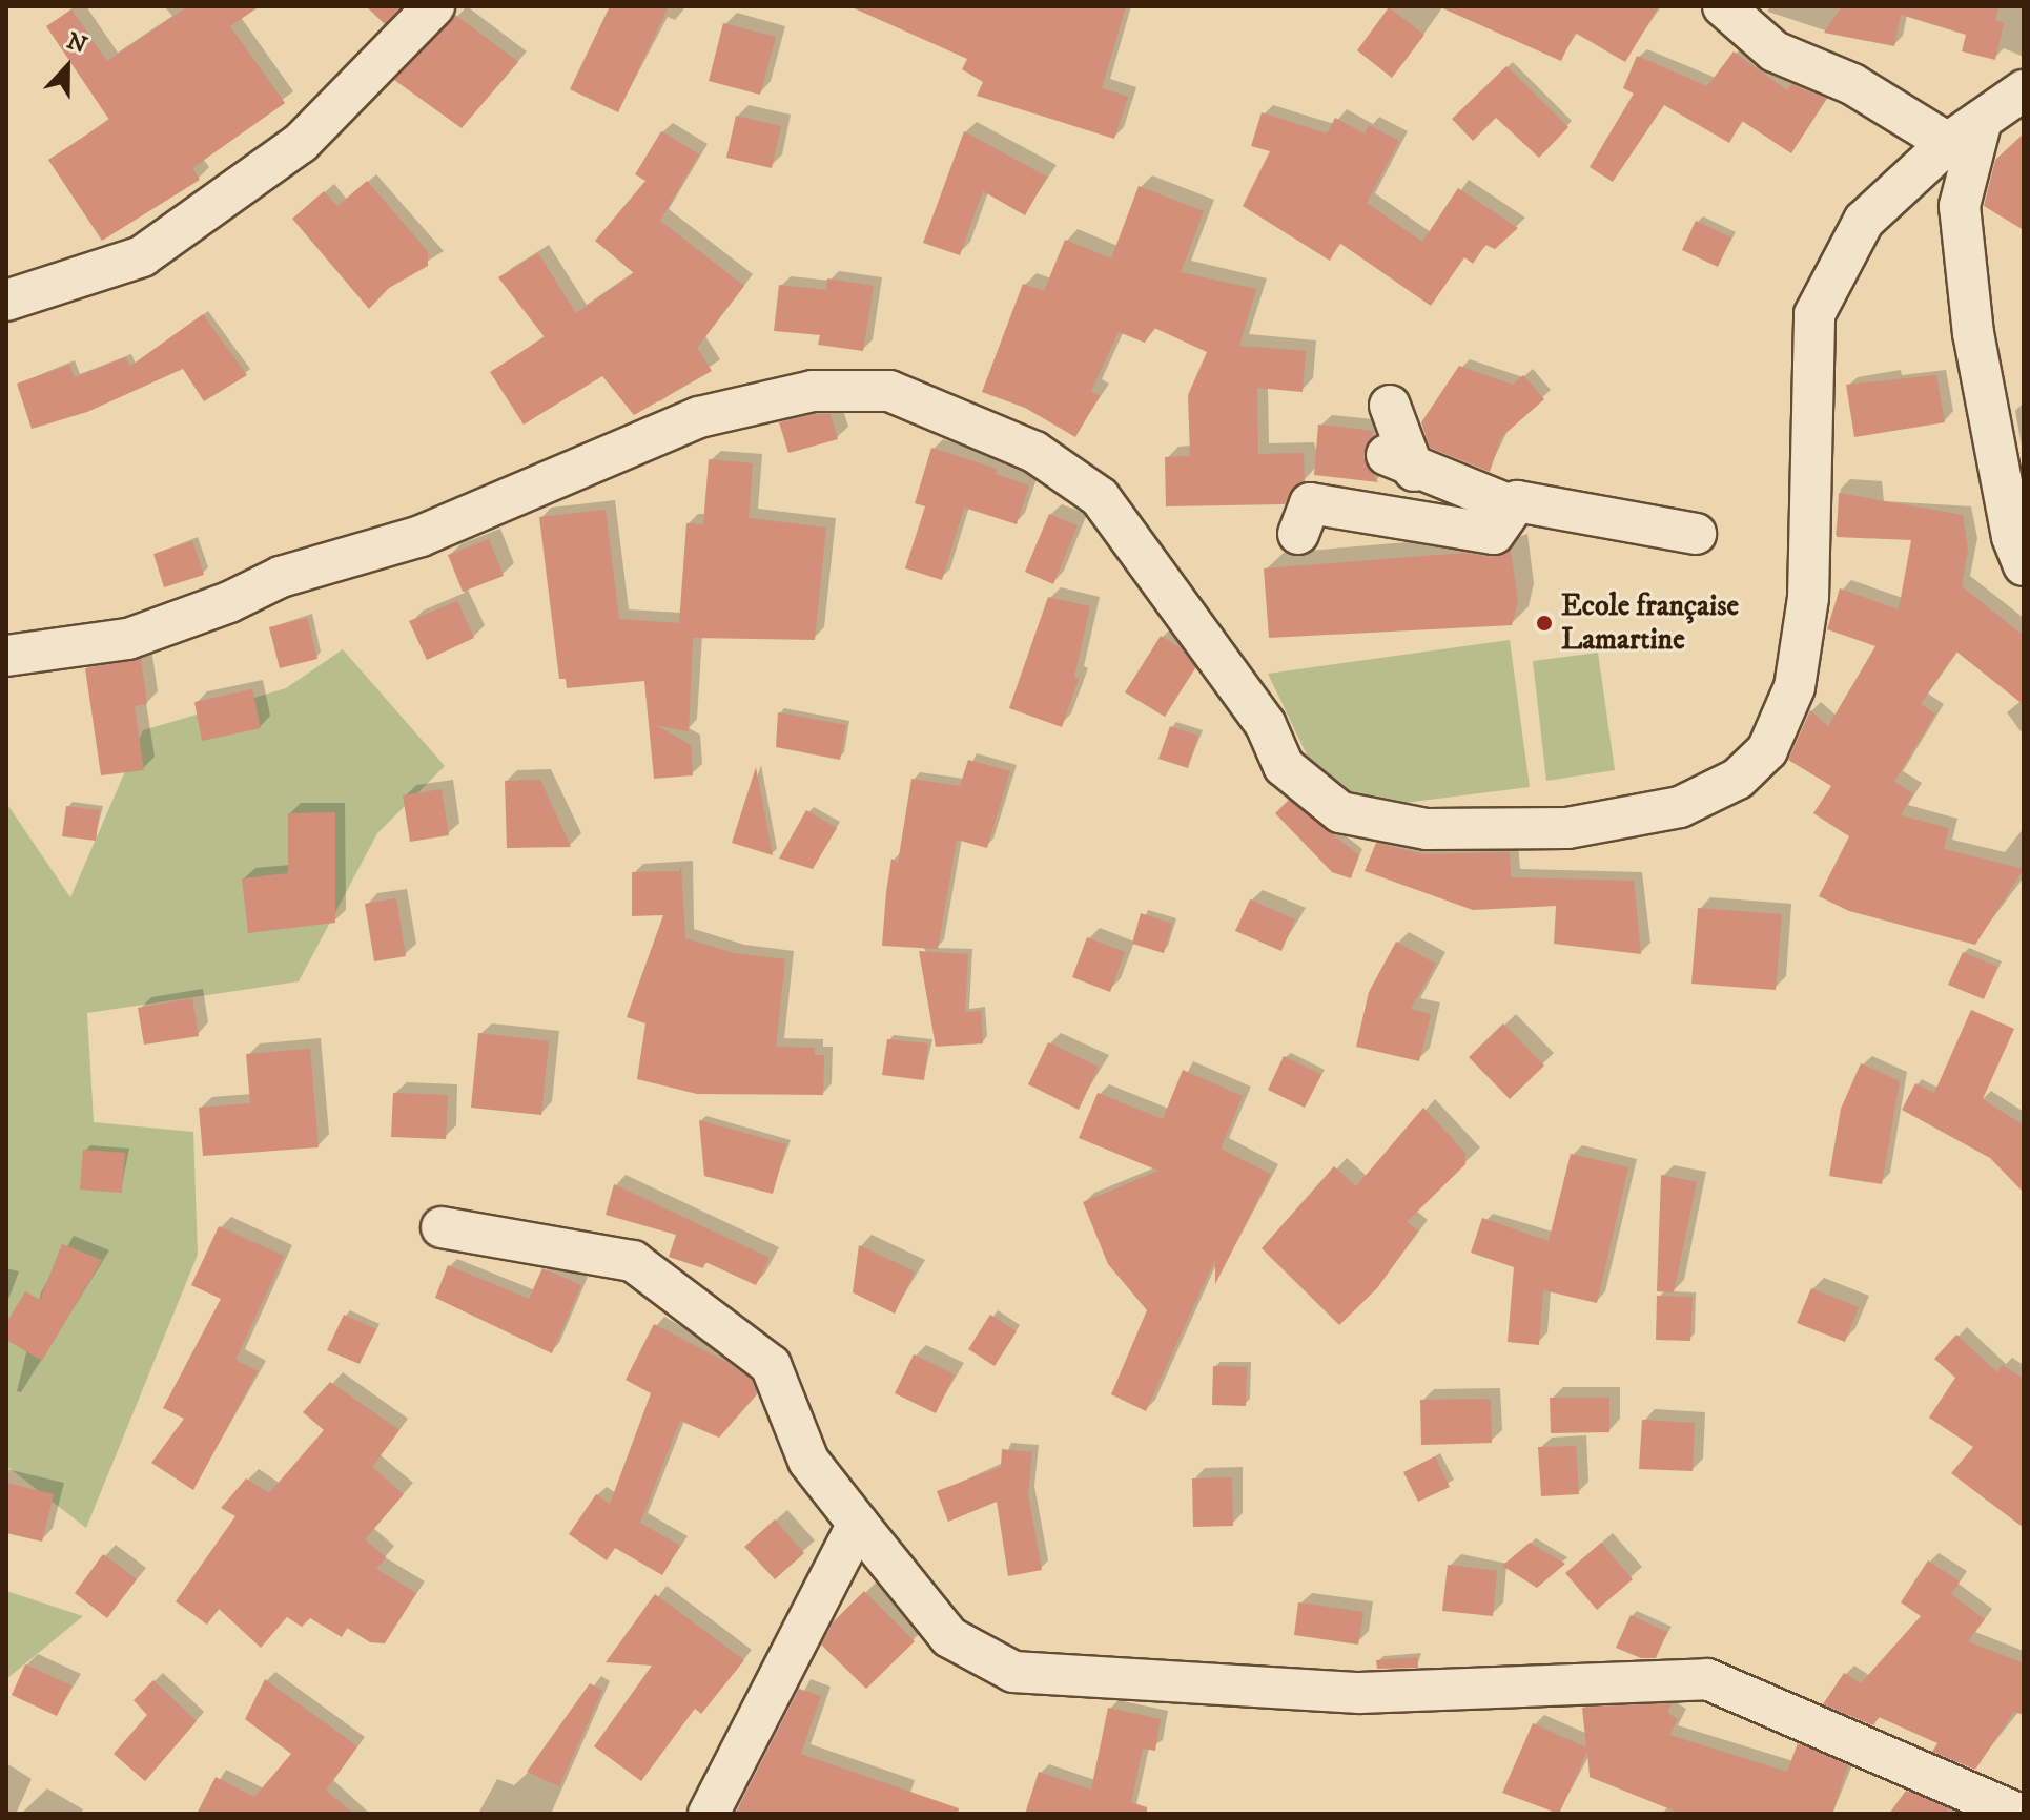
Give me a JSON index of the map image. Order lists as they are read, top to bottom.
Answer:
{
  "places": ["Ecole française Lamartine"],
  "north": "top"
}
